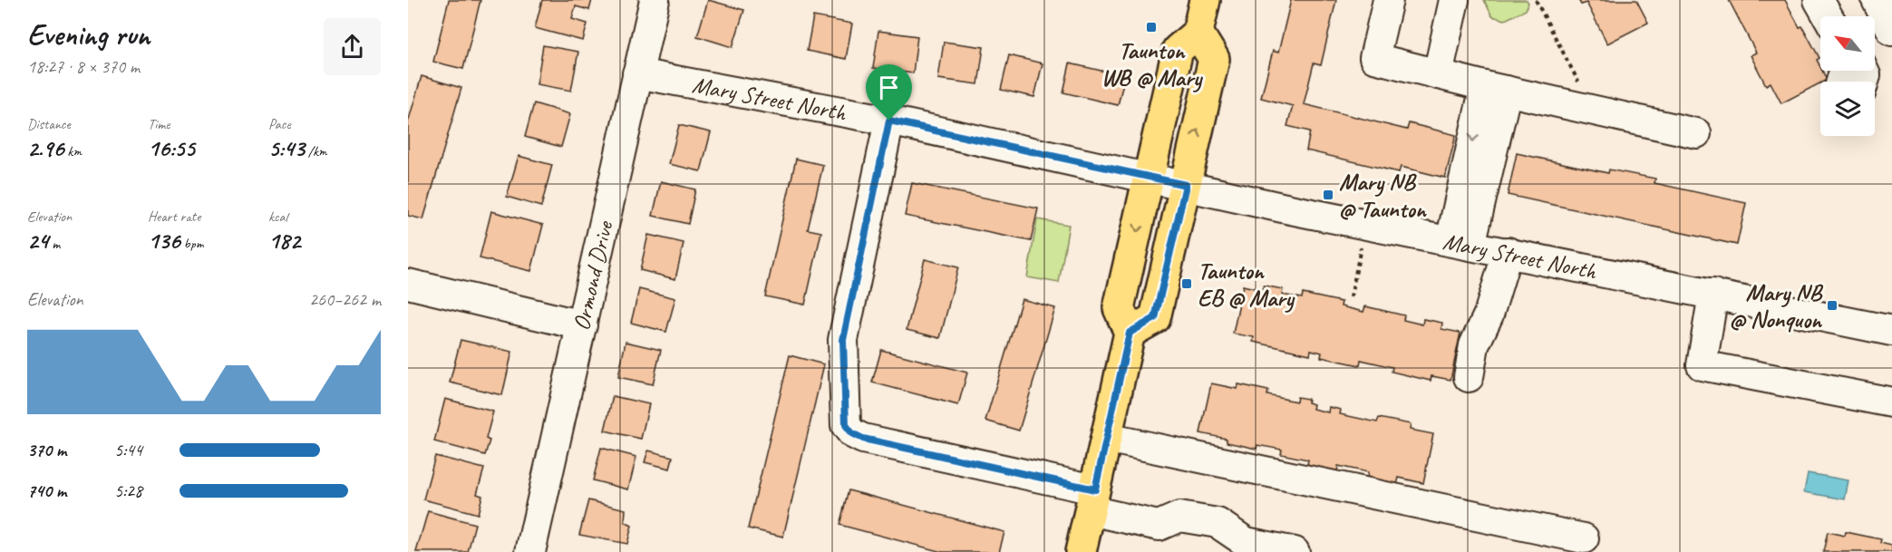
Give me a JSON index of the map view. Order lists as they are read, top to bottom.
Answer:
{
  "streets": {
    "street": ["Mary Street North", "Ormond Drive"]
  },
  "crossings": [
    ["Mary Street North", "Ormond Drive"]
  ],
  "places": {
    "transit": [
      "Taunton WB @ Mary",
      "Mary NB @ Taunton",
      "Taunton EB @ Mary",
      "Mary NB @ Nonquon"
    ]
  },
  "north": "top left",
  "page": {
    "heading": ["Evening run", "18:27 · 8 × 370 m"],
    "stats": [
      ["Distance", "2.96 km"],
      ["Time", "16:55"],
      ["Pace", "5:43 /km"],
      ["Elevation", "24 m"],
      ["Heart rate", "136 bpm"],
      ["kcal", "182"]
    ],
    "chart": ["Elevation", "260–262 m"],
    "list": [
      {
        "name": "370 m",
        "note": "5:44"
      },
      {
        "name": "740 m",
        "note": "5:28"
      }
    ]
  }
}
